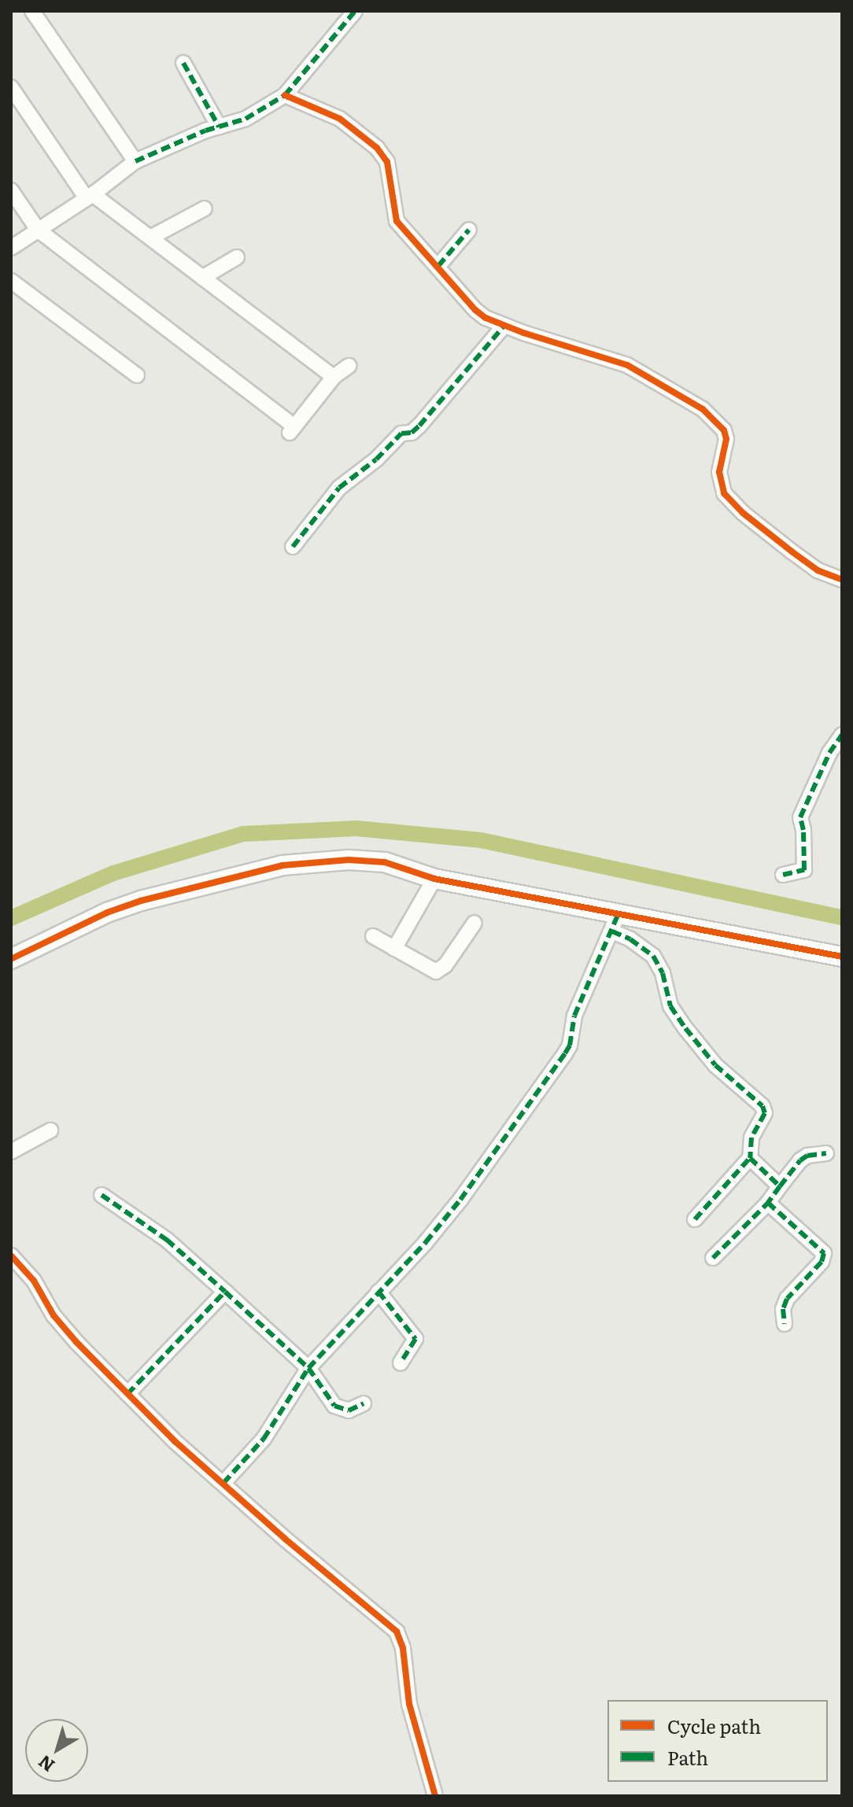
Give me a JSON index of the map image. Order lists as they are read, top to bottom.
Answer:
{
  "legend": ["Cycle path", "Path"],
  "north": "bottom left"
}
